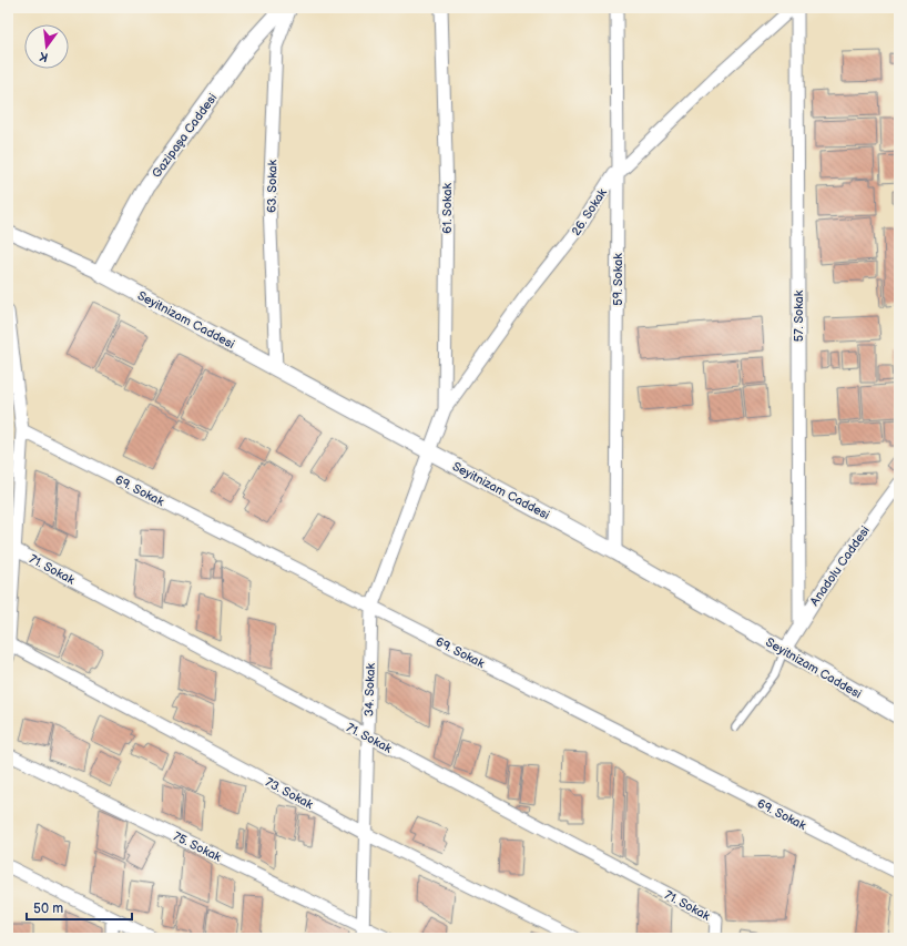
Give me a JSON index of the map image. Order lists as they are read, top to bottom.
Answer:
{
  "streets": {
    "street": [
      "Gazipaşa Caddesi",
      "63. Sokak",
      "61. Sokak",
      "26. Sokak",
      "59. Sokak",
      "57. Sokak",
      "Seyitnizam Caddesi",
      "69. Sokak",
      "Anadolu Caddesi",
      "71. Sokak",
      "34. Sokak",
      "73. Sokak",
      "75. Sokak"
    ]
  },
  "crossings": [
    ["Gazipaşa Caddesi", "Seyitnizam Caddesi"],
    ["63. Sokak", "Seyitnizam Caddesi"],
    ["61. Sokak", "26. Sokak"],
    ["26. Sokak", "59. Sokak"],
    ["26. Sokak", "Seyitnizam Caddesi"],
    ["26. Sokak", "34. Sokak"],
    ["59. Sokak", "Seyitnizam Caddesi"],
    ["57. Sokak", "Anadolu Caddesi"],
    ["Seyitnizam Caddesi", "Anadolu Caddesi"],
    ["Seyitnizam Caddesi", "34. Sokak"],
    ["69. Sokak", "34. Sokak"],
    ["71. Sokak", "34. Sokak"],
    ["34. Sokak", "73. Sokak"],
    ["34. Sokak", "75. Sokak"]
  ],
  "scale_bar": "50 m",
  "north": "bottom"
}
